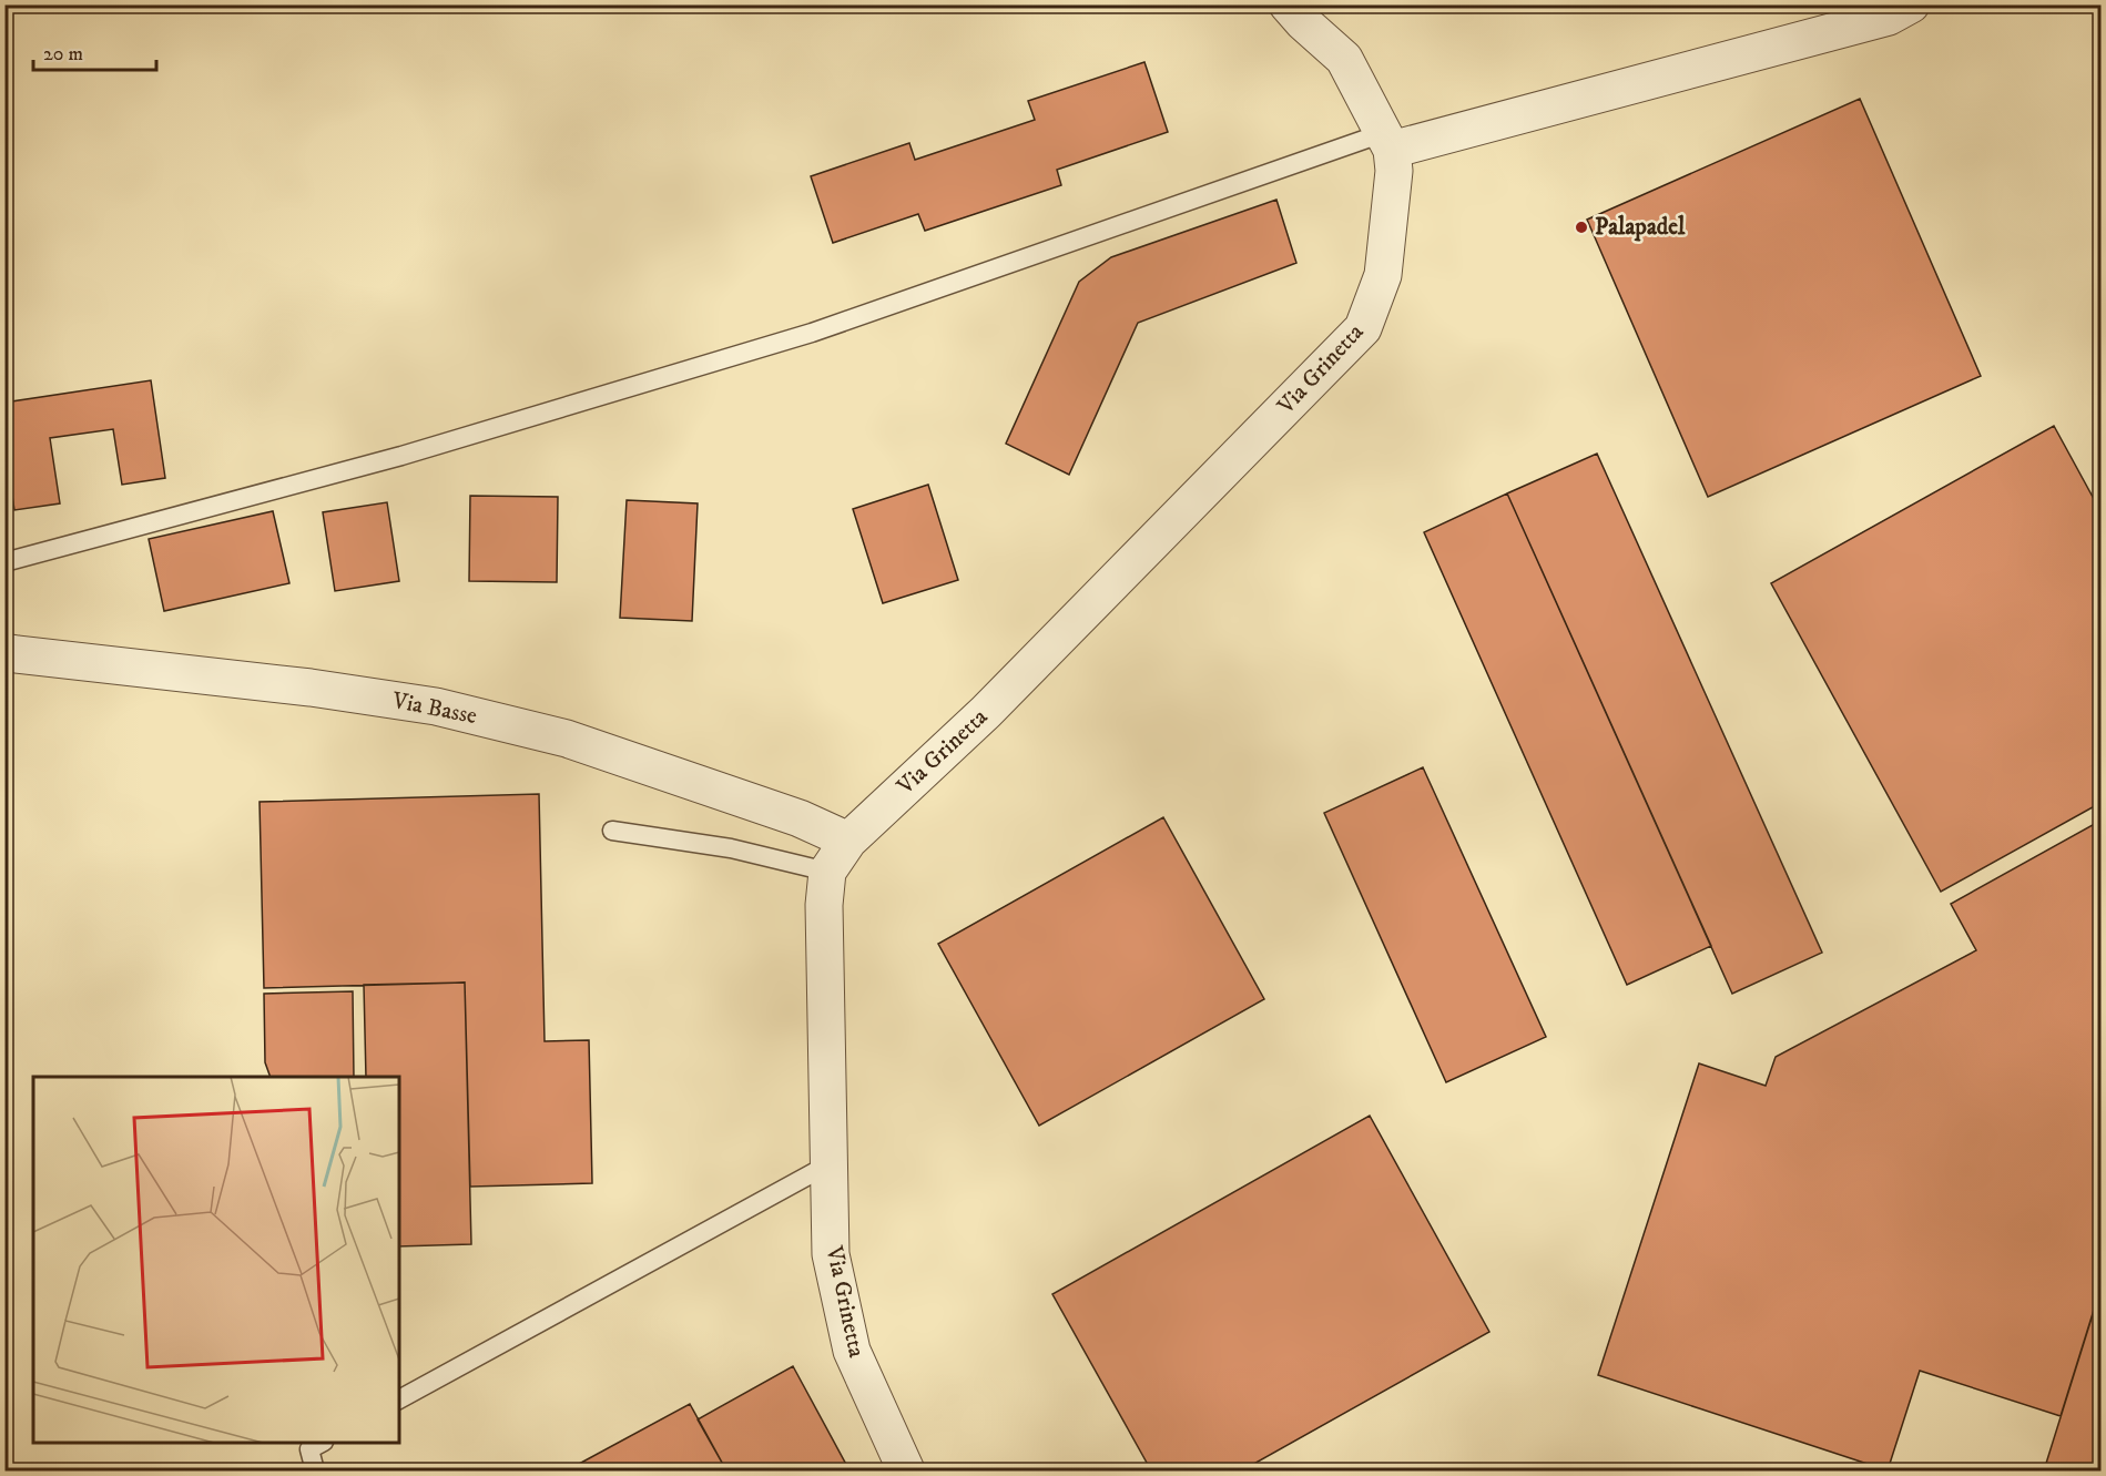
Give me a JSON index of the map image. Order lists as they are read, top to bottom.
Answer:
{
  "streets": {
    "street": ["Via Grinetta", "Via Basse"]
  },
  "crossings": [
    ["Via Grinetta", "Via Basse"]
  ],
  "places": ["Palapadel"],
  "scale_bar": "20 m"
}
